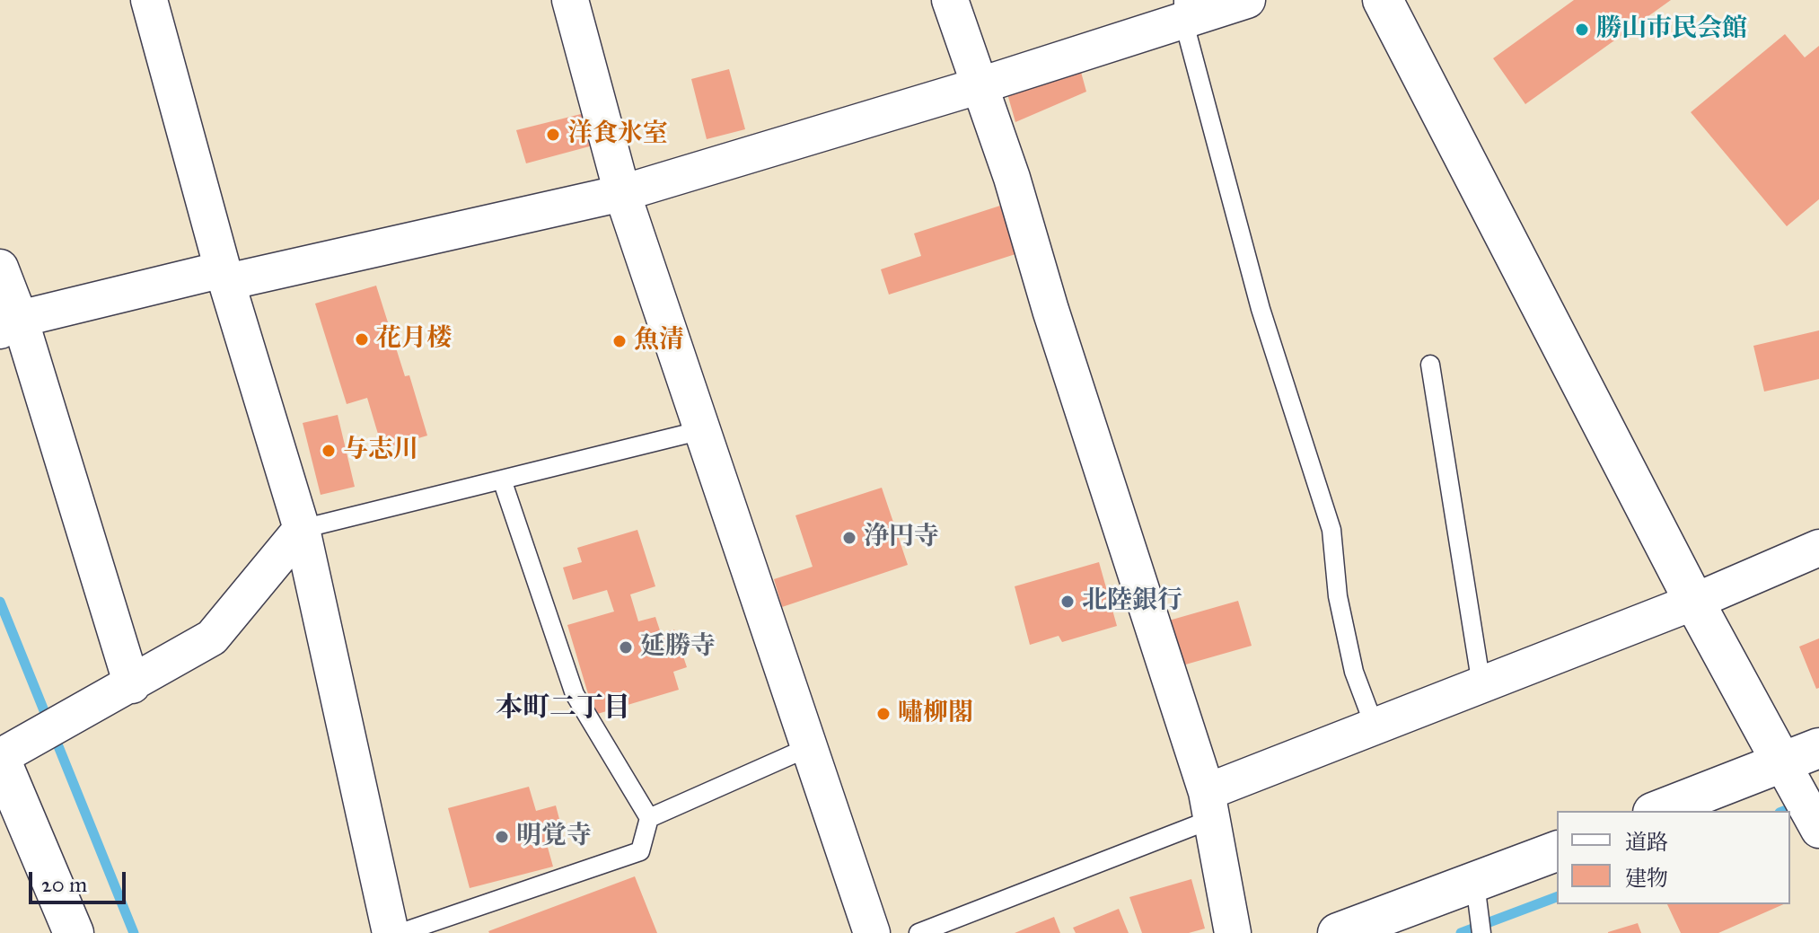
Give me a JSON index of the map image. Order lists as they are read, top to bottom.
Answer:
{
  "districts": ["本町二丁目"],
  "places": [
    "勝山市民会館",
    "洋食氷室",
    "花月楼",
    "魚清",
    "与志川",
    "浄円寺",
    "北陸銀行",
    "延勝寺",
    "嘯柳閣",
    "明覚寺"
  ],
  "legend": ["道路", "建物"],
  "scale_bar": "20 m"
}
